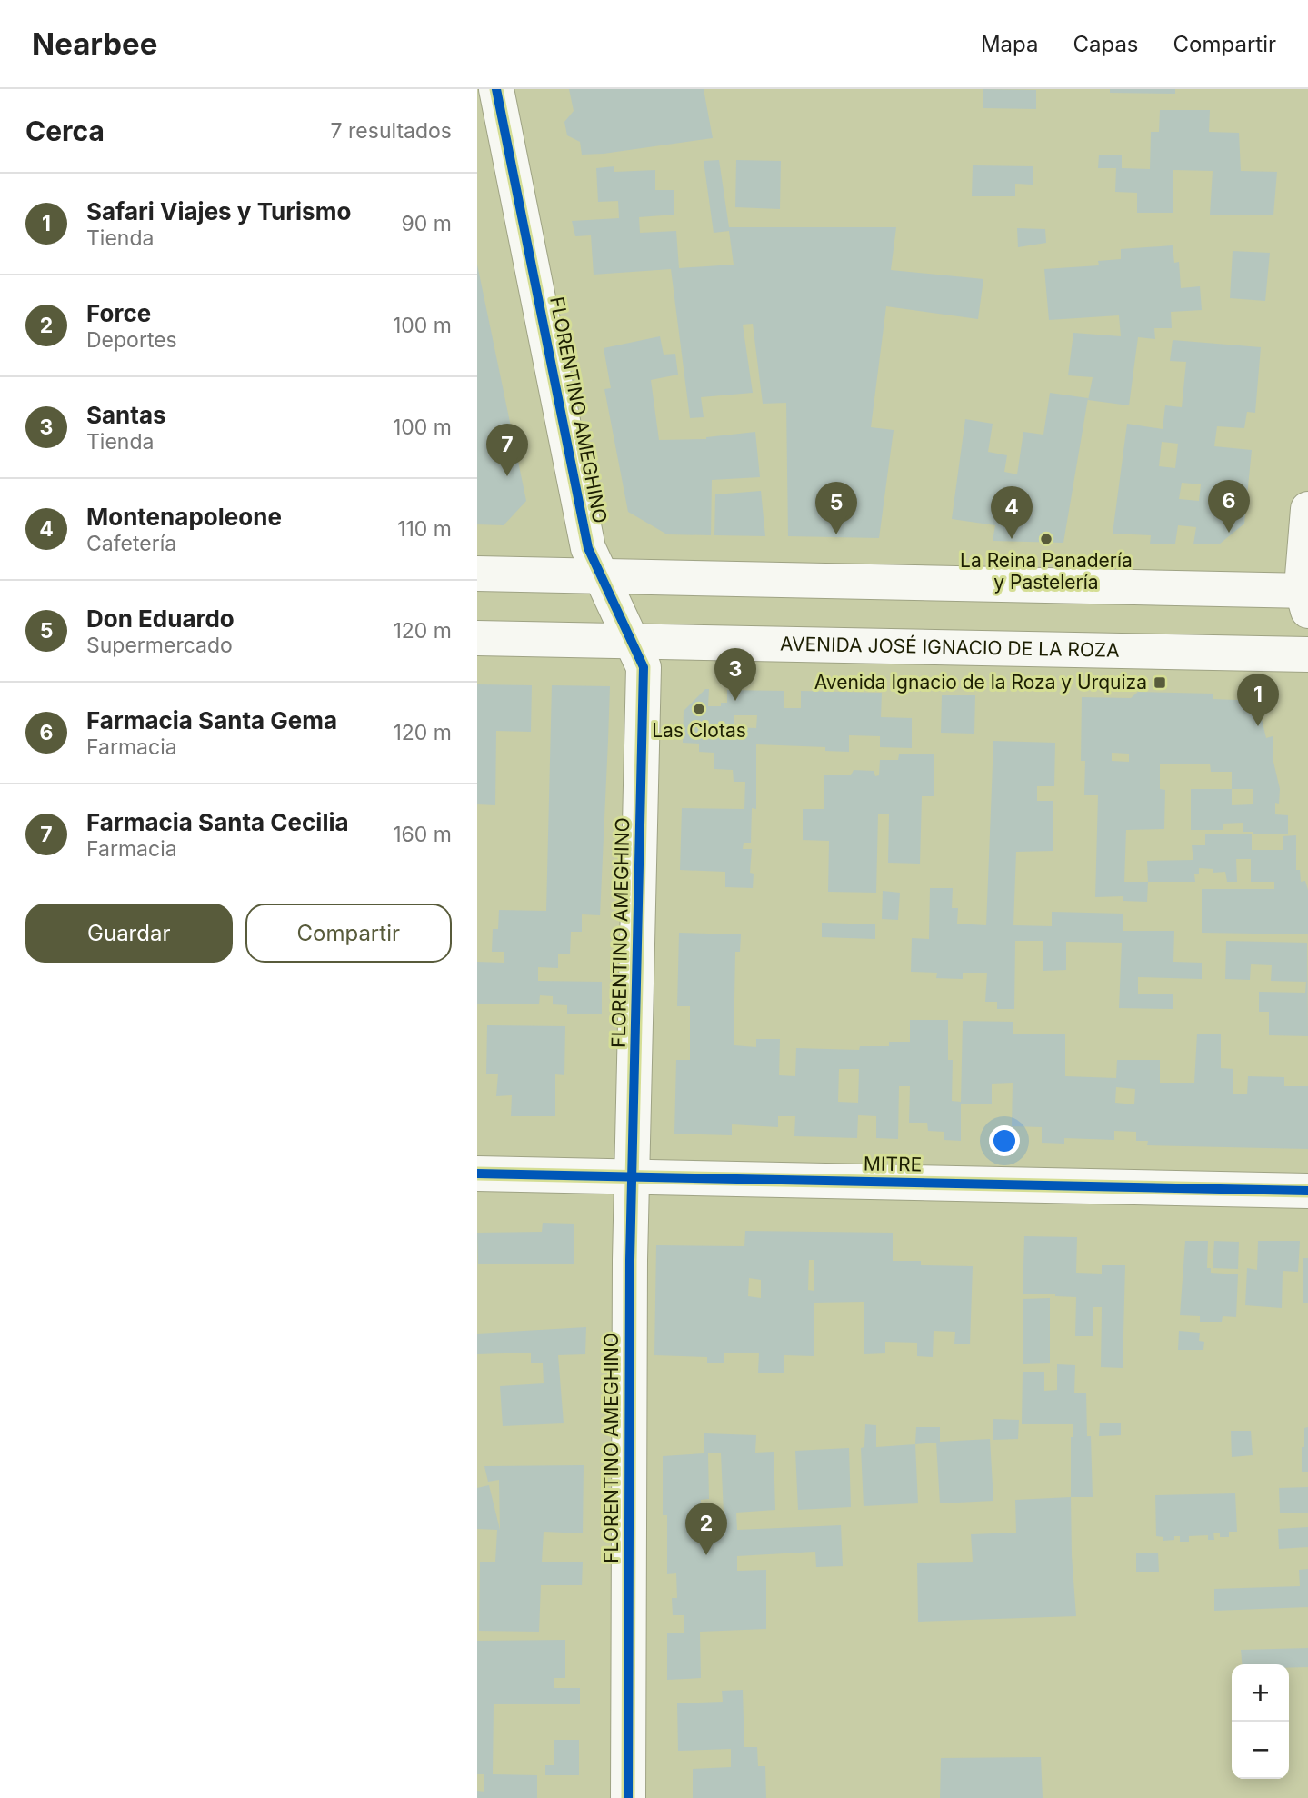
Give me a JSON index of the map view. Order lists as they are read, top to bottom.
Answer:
{
  "streets": {
    "street": ["FLORENTINO AMEGHINO", "AVENIDA JOSÉ IGNACIO DE LA ROZA", "MITRE"]
  },
  "crossings": [
    ["FLORENTINO AMEGHINO", "AVENIDA JOSÉ IGNACIO DE LA ROZA"],
    ["FLORENTINO AMEGHINO", "MITRE"]
  ],
  "places": {
    "other": ["La Reina Panadería y Pastelería", "Las Clotas"],
    "transit": ["Avenida Ignacio de la Roza y Urquiza"]
  },
  "page": {
    "header": "Nearbee",
    "nav": ["Mapa", "Capas", "Compartir"],
    "heading": ["Cerca", "7 resultados"],
    "list": [
      {
        "mark": "1",
        "name": "Safari Viajes y Turismo",
        "note": "Tienda",
        "value": "90 m"
      },
      {
        "mark": "2",
        "name": "Force",
        "note": "Deportes",
        "value": "100 m"
      },
      {
        "mark": "3",
        "name": "Santas",
        "note": "Tienda",
        "value": "100 m"
      },
      {
        "mark": "4",
        "name": "Montenapoleone",
        "note": "Cafetería",
        "value": "110 m"
      },
      {
        "mark": "5",
        "name": "Don Eduardo",
        "note": "Supermercado",
        "value": "120 m"
      },
      {
        "mark": "6",
        "name": "Farmacia Santa Gema",
        "note": "Farmacia",
        "value": "120 m"
      },
      {
        "mark": "7",
        "name": "Farmacia Santa Cecilia",
        "note": "Farmacia",
        "value": "160 m"
      }
    ],
    "pins": [
      "7",
      "6",
      "5",
      "4",
      "3",
      "1",
      "2"
    ],
    "buttons": ["Guardar", "Compartir"],
    "map_buttons": ["+", "−"]
  }
}
